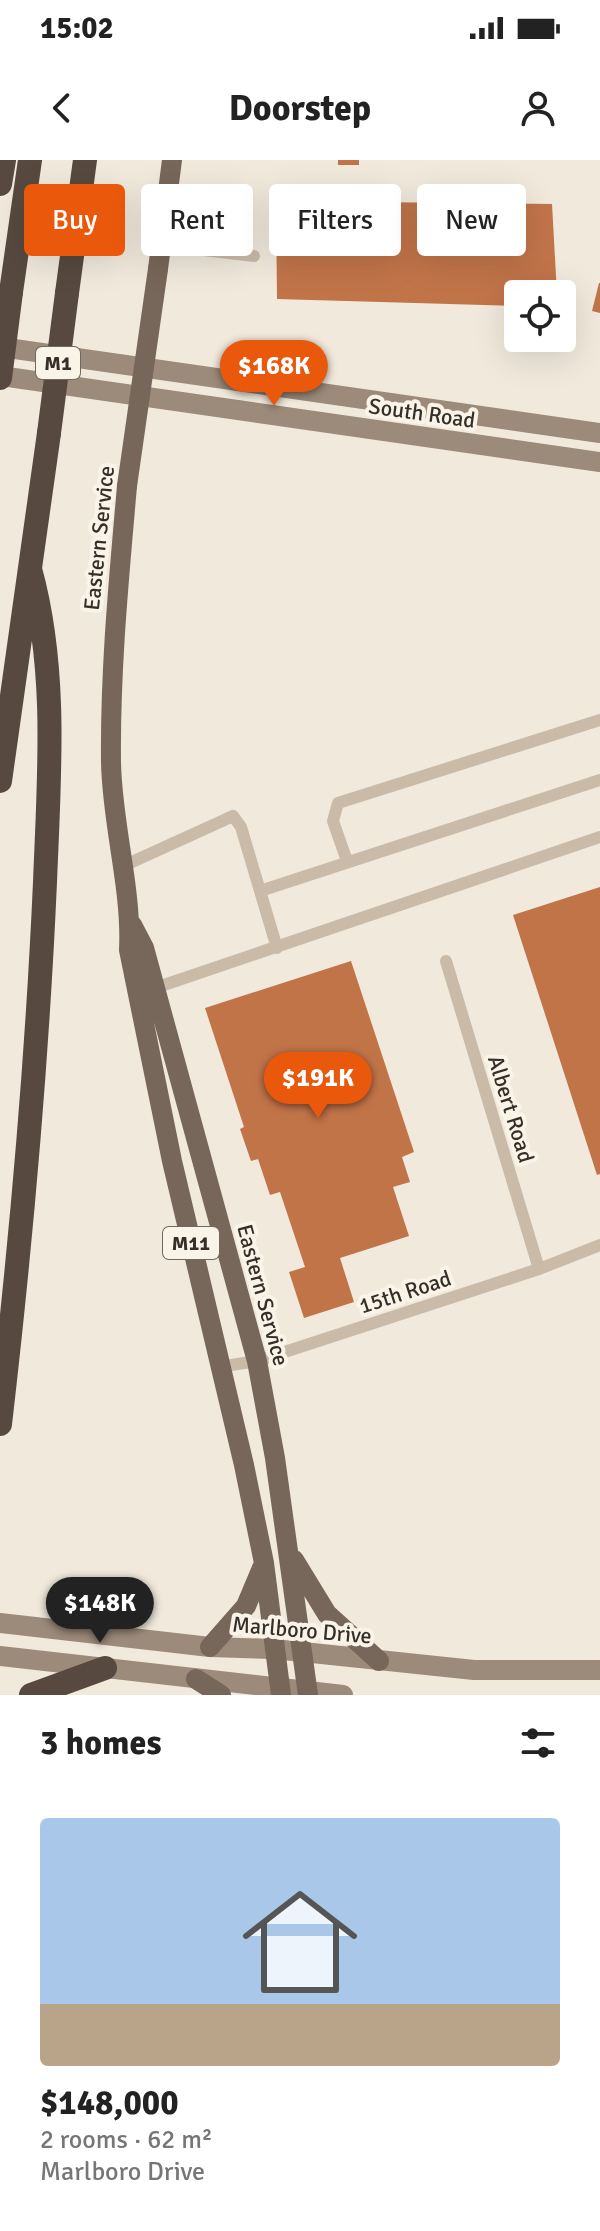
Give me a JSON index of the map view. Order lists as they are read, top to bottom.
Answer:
{
  "streets": {
    "highway": ["M1"],
    "main road": ["Eastern Service", "M11"],
    "street": ["South Road", "Marlboro Drive"],
    "lane": ["Albert Road", "15th Road"]
  },
  "crossings": [
    ["M1", "South Road"],
    ["Eastern Service", "15th Road"],
    ["Eastern Service", "Marlboro Drive"],
    ["Albert Road", "15th Road"]
  ],
  "page": {
    "status": "15:02",
    "header": "Doorstep",
    "chip": [
      "Buy",
      "Rent",
      "Filters",
      "New"
    ],
    "price": ["$168K", "$191K", "$148K"],
    "heading": "3 homes",
    "list": [
      {
        "name": "$148,000",
        "note": "2 rooms · 62 m² · Marlboro Drive"
      }
    ]
  }
}
